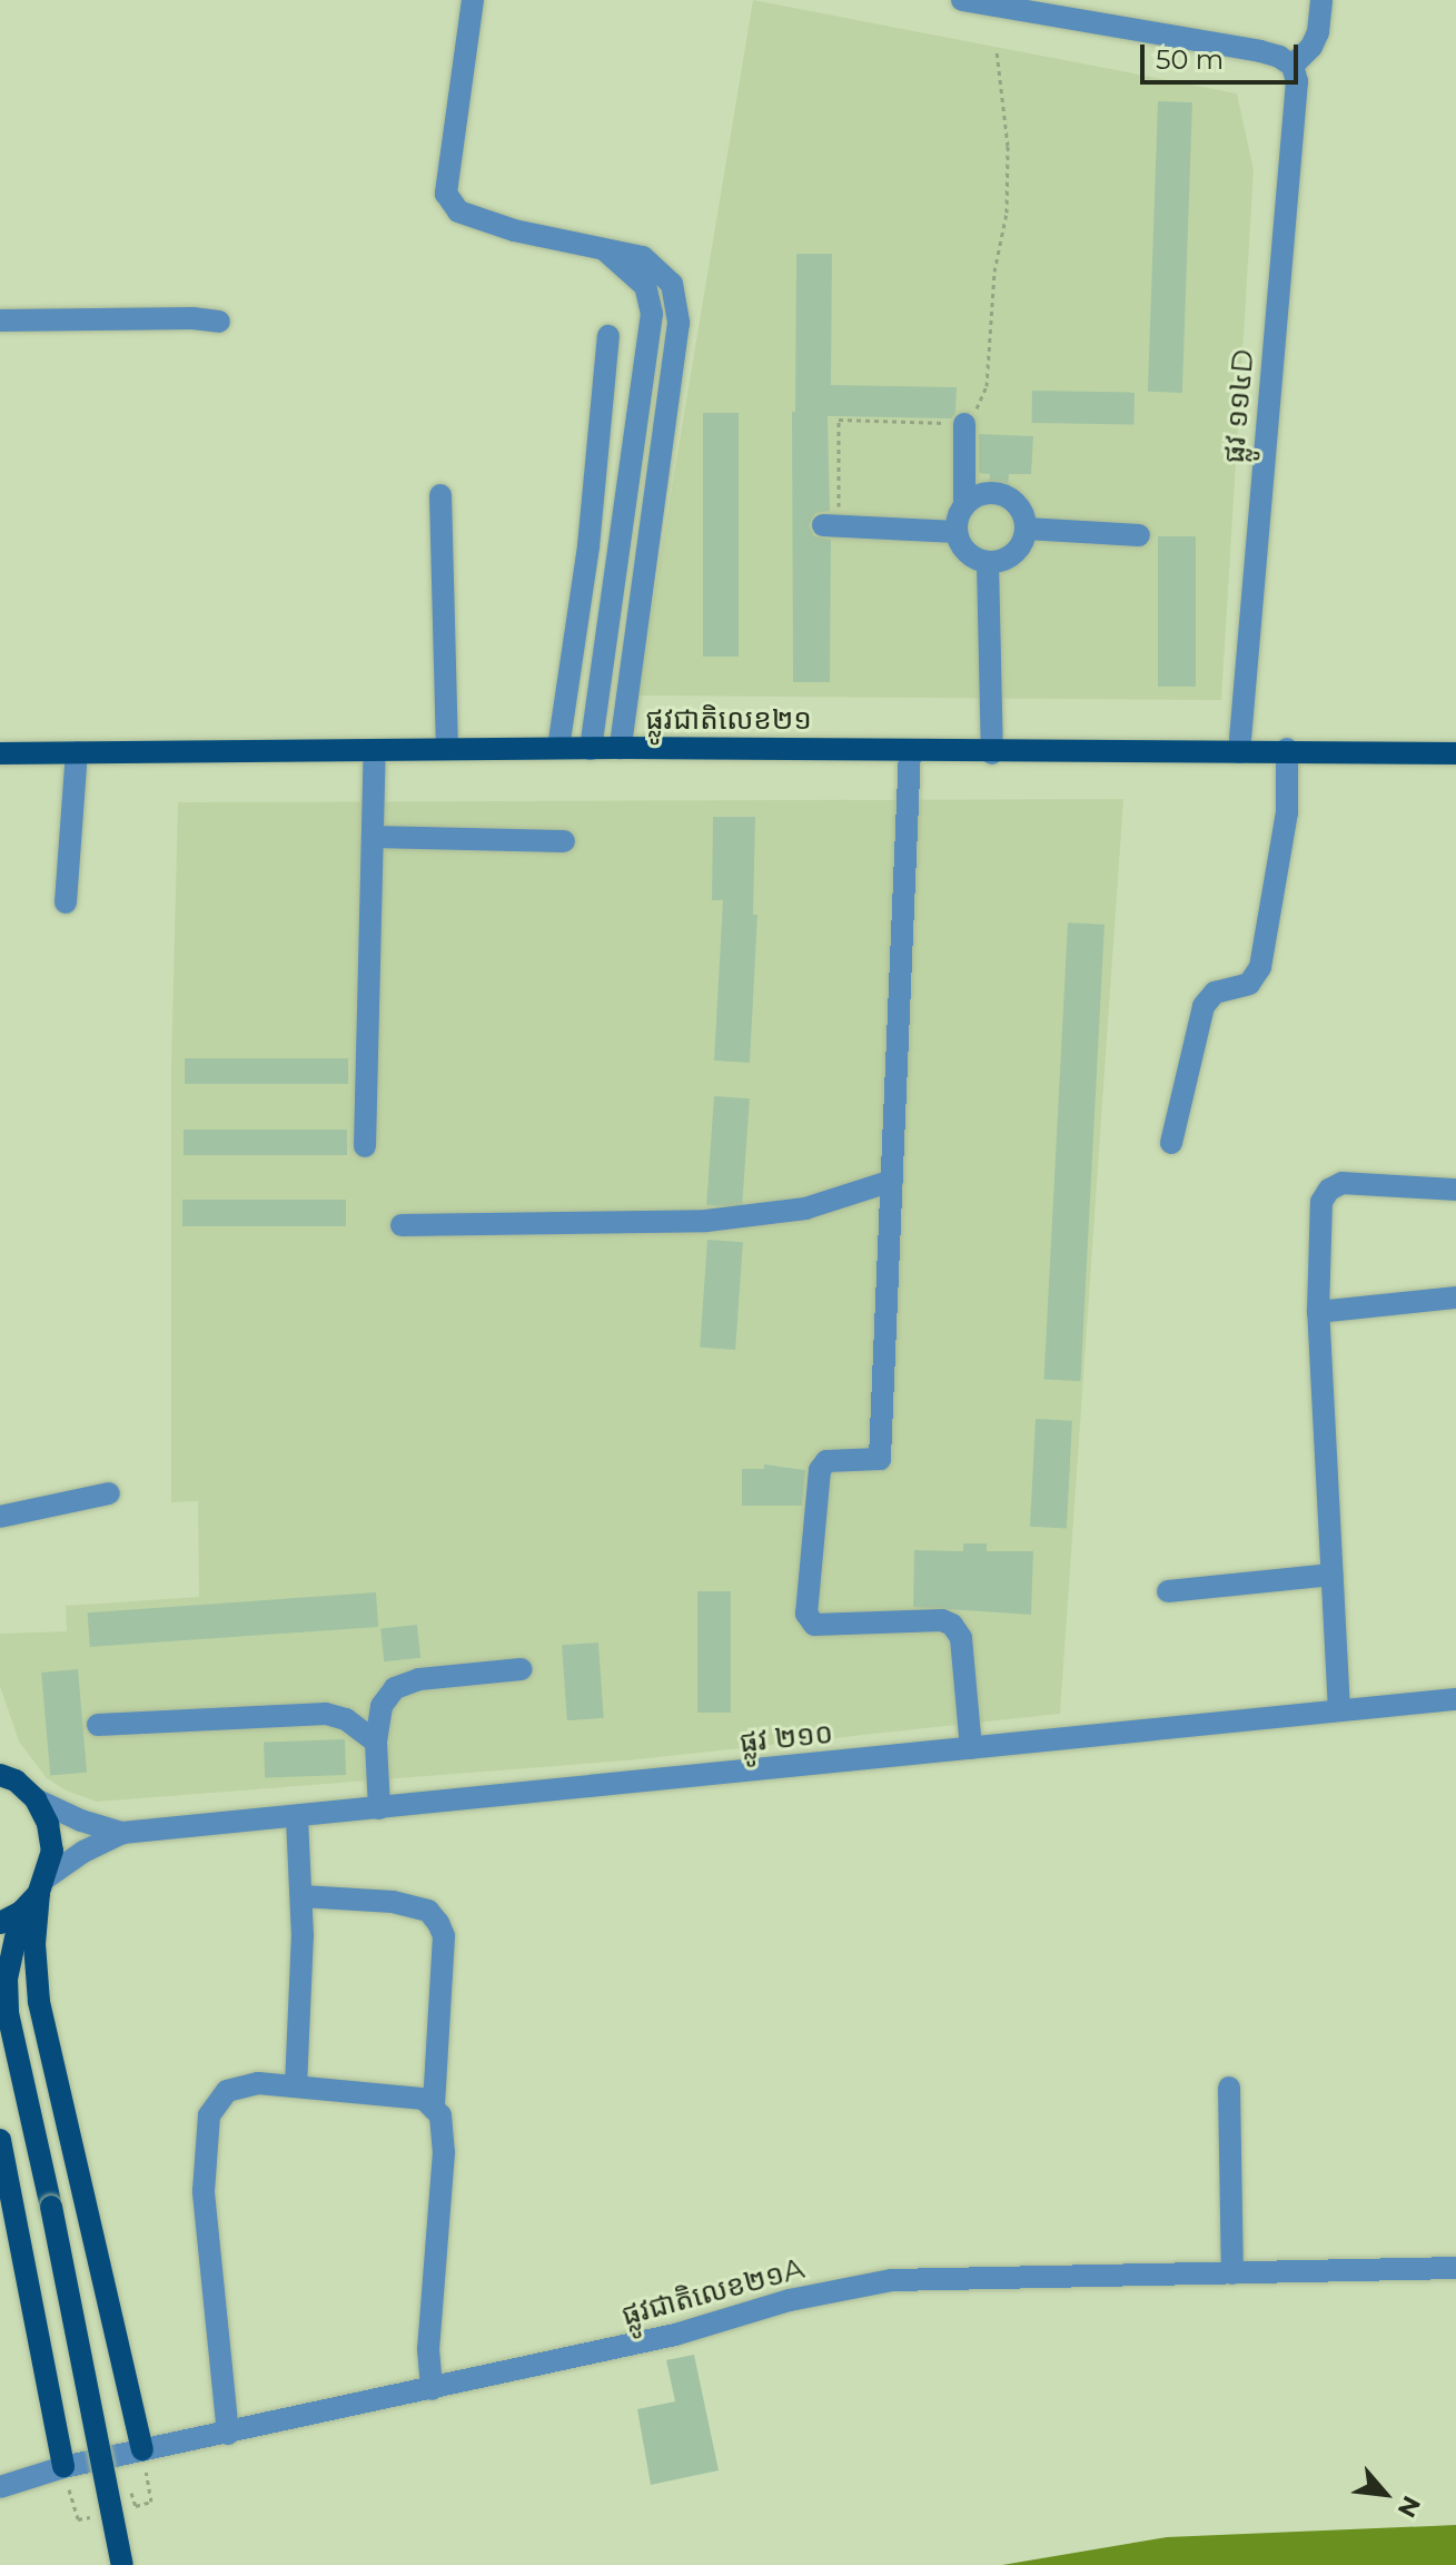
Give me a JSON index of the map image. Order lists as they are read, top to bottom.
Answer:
{
  "streets": {
    "main road": ["ផ្លូវជាតិលេខ២១"],
    "street": ["ផ្លូវ ១១៤D", "ផ្លូវ ២១០", "ផ្លូវជាតិលេខ២១A"]
  },
  "crossings": [
    ["ផ្លូវ ១១៤D", "ផ្លូវជាតិលេខ២១"]
  ],
  "scale_bar": "50 m",
  "north": "bottom right"
}
